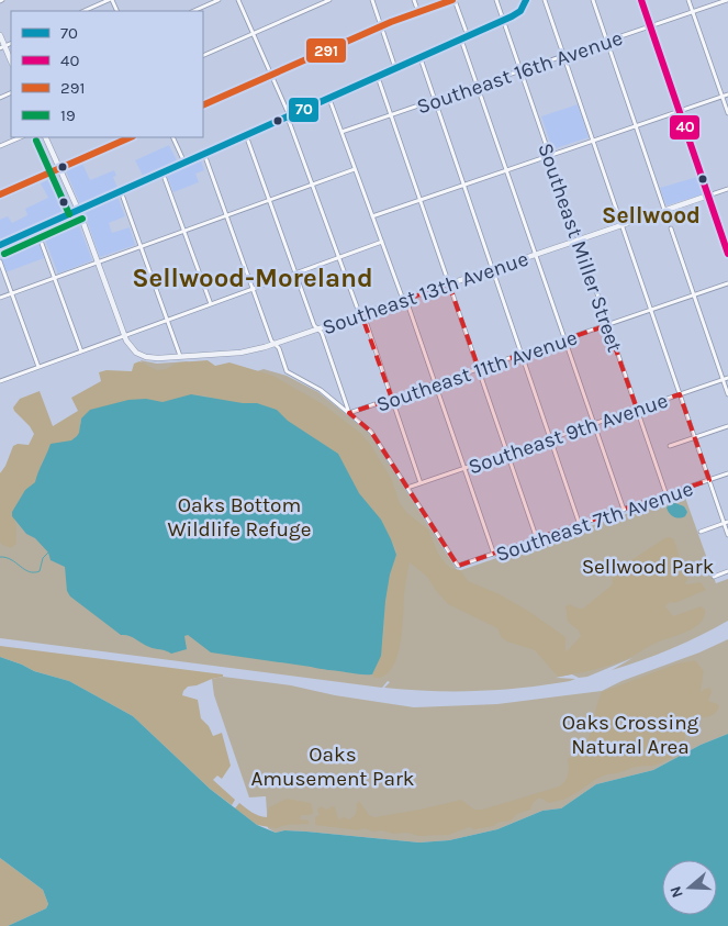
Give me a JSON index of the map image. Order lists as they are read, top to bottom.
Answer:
{
  "streets": {
    "street": [
      "Southeast 16th Avenue",
      "Southeast Miller Street",
      "Southeast 13th Avenue",
      "Southeast 11th Avenue",
      "Southeast 9th Avenue",
      "Southeast 7th Avenue"
    ]
  },
  "crossings": [
    ["Southeast 16th Avenue", "Southeast Miller Street"],
    ["Southeast Miller Street", "Southeast 13th Avenue"],
    ["Southeast Miller Street", "Southeast 11th Avenue"],
    ["Southeast Miller Street", "Southeast 9th Avenue"],
    ["Southeast Miller Street", "Southeast 7th Avenue"],
    ["Southeast 9th Avenue", "Southeast 7th Avenue"]
  ],
  "districts": ["Sellwood", "Sellwood-Moreland"],
  "parks": [
    "Oaks Bottom Wildlife Refuge",
    "Sellwood Park",
    "Oaks Crossing Natural Area",
    "Oaks Amusement Park"
  ],
  "lines": [
    "transit line 70",
    "transit line 40",
    "transit line 291",
    "transit line 19"
  ],
  "legend": [
    "70",
    "40",
    "291",
    "19"
  ],
  "north": "left"
}
